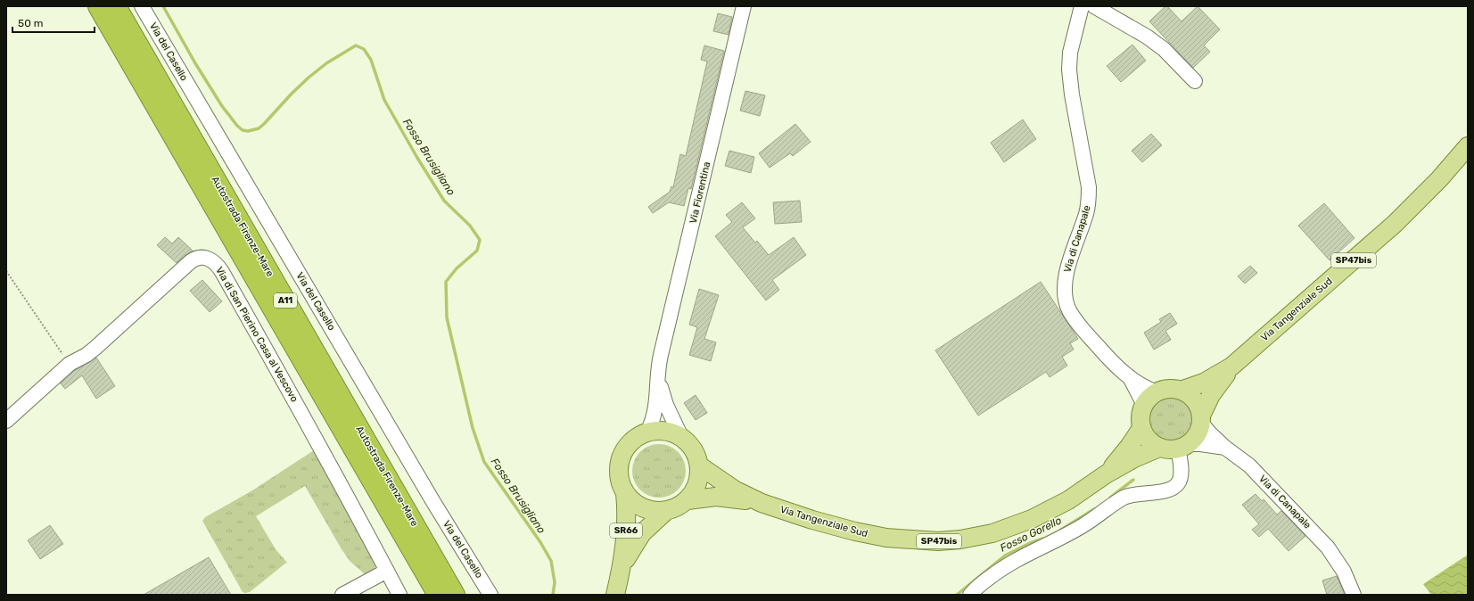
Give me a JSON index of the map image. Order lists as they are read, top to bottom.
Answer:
{
  "streets": {
    "highway": ["Autostrada Firenze-Mare", "A11"],
    "main road": ["SP47bis", "Via Tangenziale Sud", "SR66"],
    "street": [
      "Via del Casello",
      "Via Fiorentina",
      "Via di Canapale",
      "Via di San Pierino Casa al Vescovo"
    ]
  },
  "crossings": [
    ["Via Fiorentina", "Via Tangenziale Sud"],
    ["Via Fiorentina", "SR66"],
    ["Via di Canapale", "Via Tangenziale Sud"],
    ["Via Tangenziale Sud", "SR66"]
  ],
  "water": ["Fosso Brusigliano", "Fosso Gorello"],
  "scale_bar": "50 m"
}
